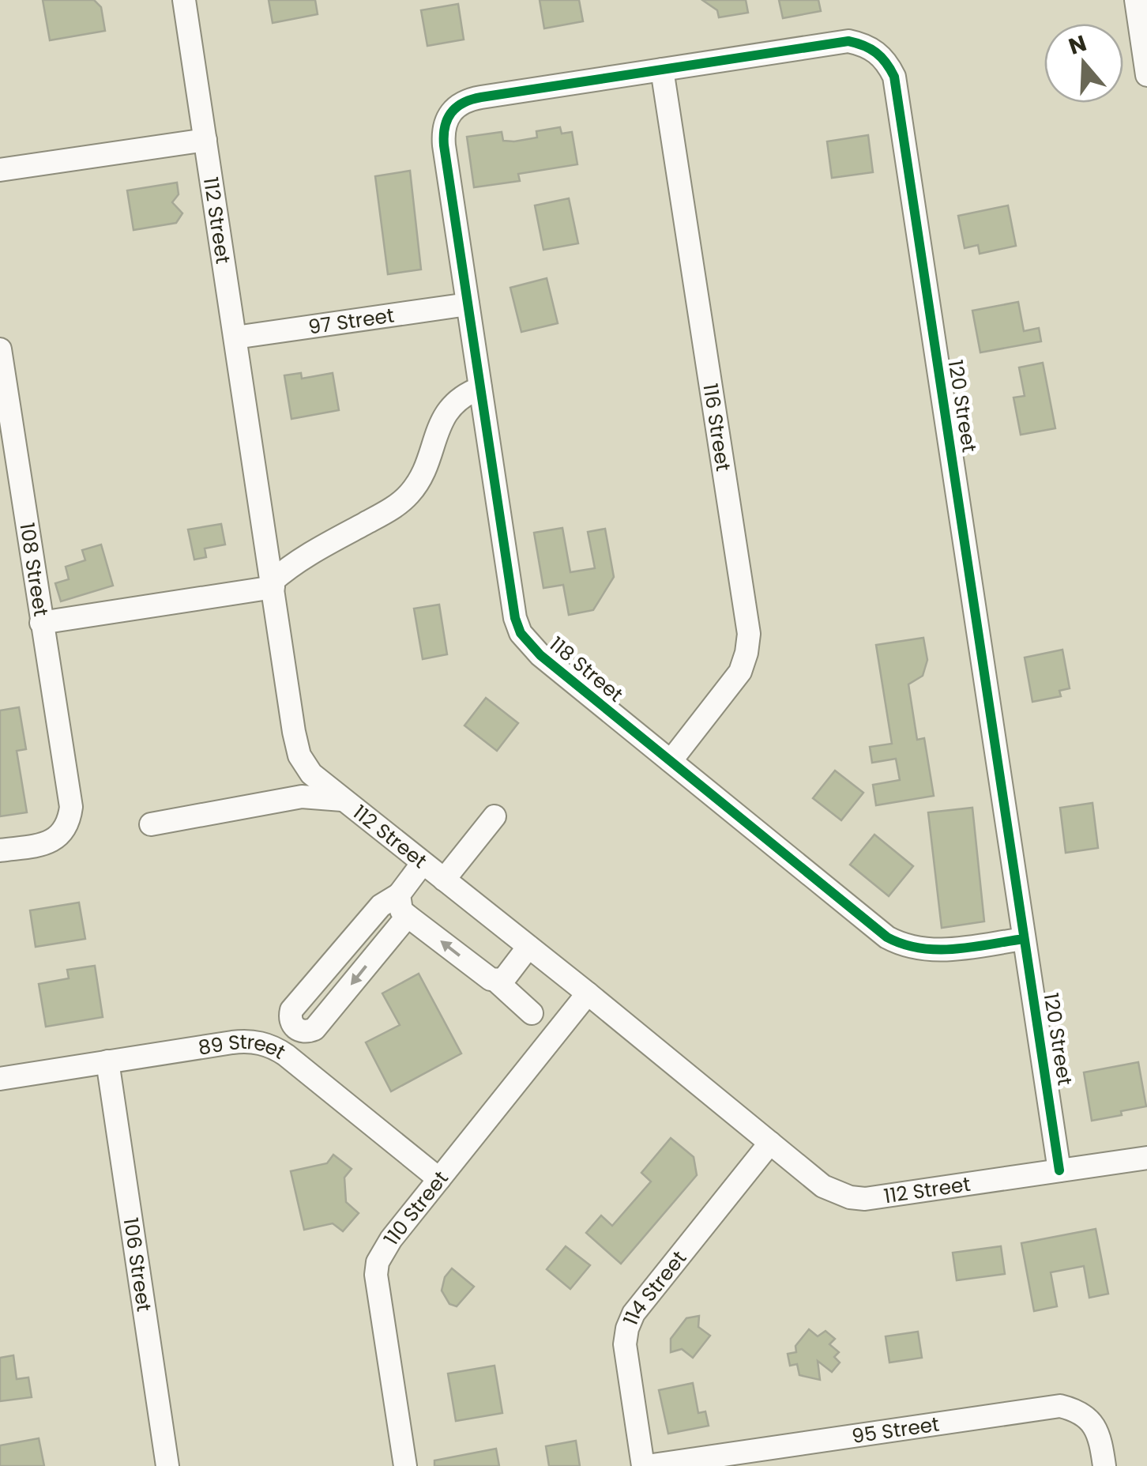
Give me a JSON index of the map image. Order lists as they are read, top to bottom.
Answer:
{
  "streets": {
    "street": [
      "112 Street",
      "97 Street",
      "120 Street",
      "116 Street",
      "108 Street",
      "118 Street",
      "89 Street",
      "110 Street",
      "106 Street",
      "114 Street",
      "95 Street"
    ]
  },
  "crossings": [
    ["112 Street", "97 Street"],
    ["112 Street", "120 Street"],
    ["112 Street", "110 Street"],
    ["112 Street", "114 Street"],
    ["97 Street", "118 Street"],
    ["120 Street", "116 Street"],
    ["120 Street", "118 Street"],
    ["116 Street", "118 Street"],
    ["89 Street", "110 Street"],
    ["89 Street", "106 Street"],
    ["114 Street", "95 Street"]
  ],
  "north": "top"
}
